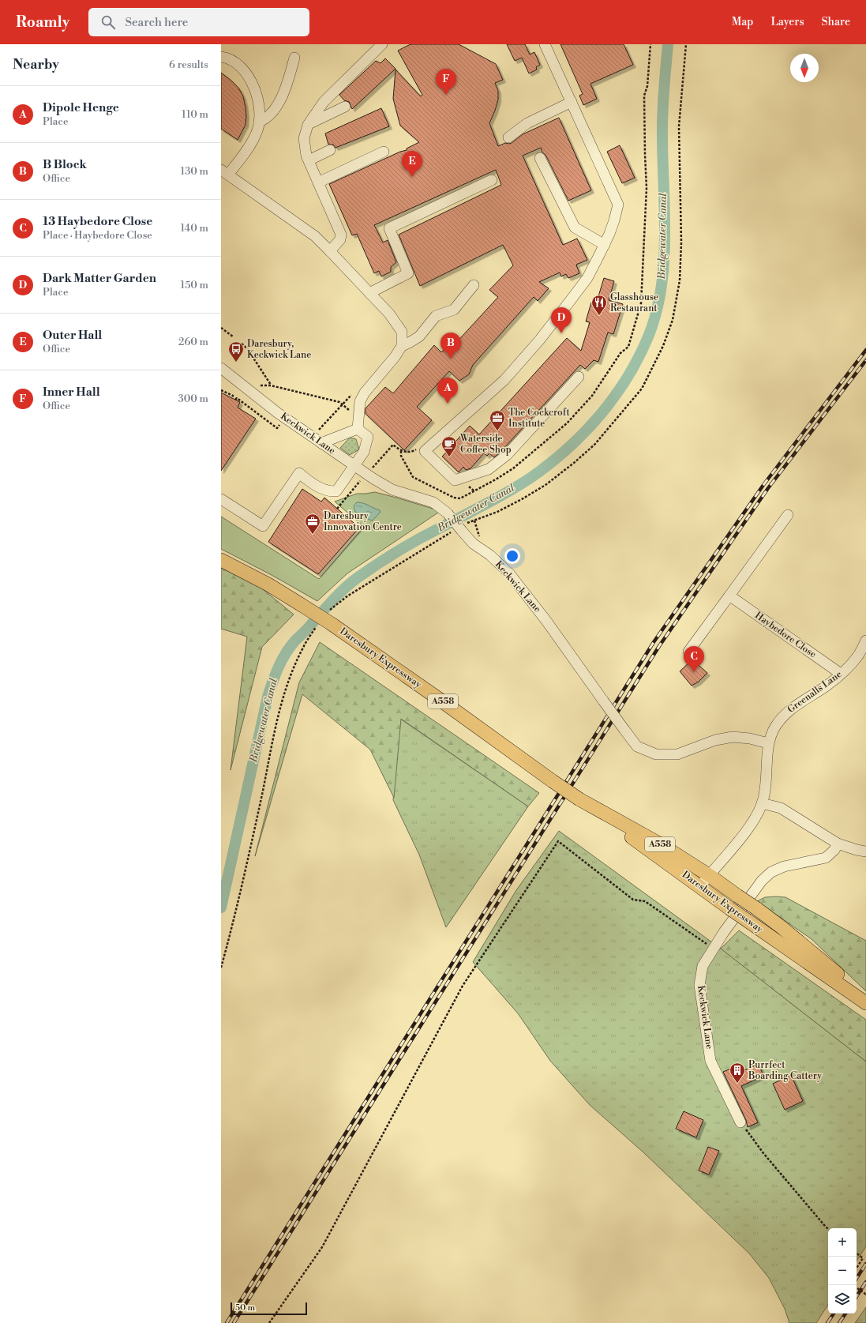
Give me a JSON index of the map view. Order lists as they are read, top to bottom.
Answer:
{
  "streets": {
    "main road": ["Daresbury Expressway", "A558"],
    "street": ["Keckwick Lane", "Haybedore Close", "Greenalls Lane"]
  },
  "crossings": [
    ["Keckwick Lane", "Greenalls Lane"],
    ["Haybedore Close", "Greenalls Lane"]
  ],
  "water": ["Bridgewater Canal"],
  "places": {
    "restaurant": ["Glasshouse Restaurant"],
    "bus stop": ["Daresbury, Keckwick Lane"],
    "office": ["The Cockcroft Institute", "Daresbury Innovation Centre"],
    "cafe": ["Waterside Coffee Shop"],
    "building": ["Purrfect Boarding Cattery"]
  },
  "scale_bar": "50 m",
  "north": "bottom",
  "page": {
    "header": "Roamly",
    "search": "Search here",
    "nav": ["Map", "Layers", "Share"],
    "heading": ["Nearby", "6 results"],
    "pins": [
      "F",
      "E",
      "D",
      "B",
      "A",
      "C"
    ],
    "list": [
      {
        "mark": "A",
        "name": "Dipole Henge",
        "note": "Place",
        "value": "110 m"
      },
      {
        "mark": "B",
        "name": "B Block",
        "note": "Office",
        "value": "130 m"
      },
      {
        "mark": "C",
        "name": "13 Haybedore Close",
        "note": "Place · Haybedore Close",
        "value": "140 m"
      },
      {
        "mark": "D",
        "name": "Dark Matter Garden",
        "note": "Place",
        "value": "150 m"
      },
      {
        "mark": "E",
        "name": "Outer Hall",
        "note": "Office",
        "value": "260 m"
      },
      {
        "mark": "F",
        "name": "Inner Hall",
        "note": "Office",
        "value": "300 m"
      }
    ],
    "map_buttons": ["+", "−"],
    "scale": "50 m"
  }
}
